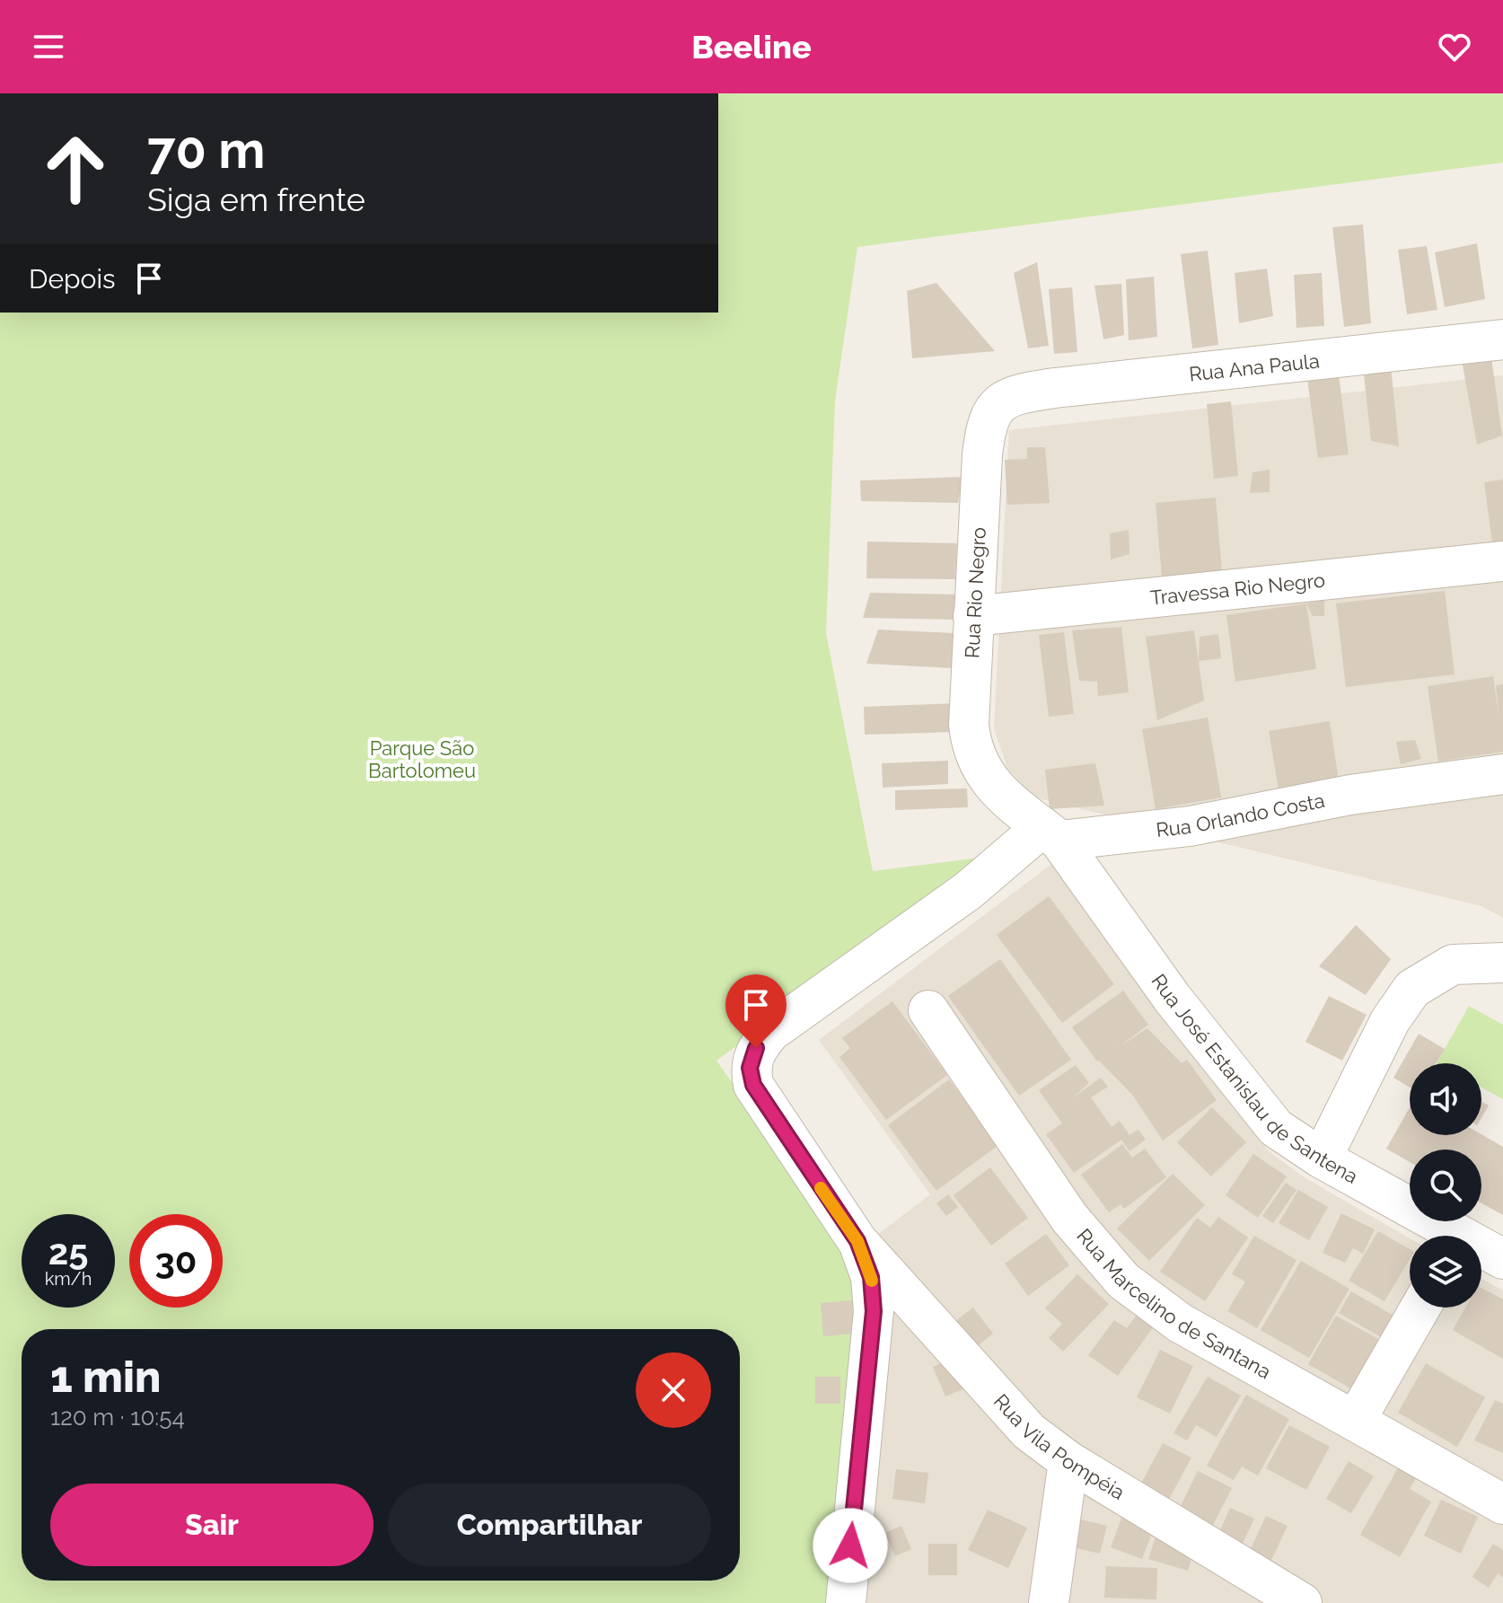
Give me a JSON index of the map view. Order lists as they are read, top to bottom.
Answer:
{
  "streets": {
    "street": [
      "Rua Ana Paula",
      "Travessa Rio Negro",
      "Rua Rio Negro",
      "Rua Orlando Costa",
      "Rua José Estanislau de Santena",
      "Rua Marcelino de Santana",
      "Rua Vila Pompéia"
    ]
  },
  "crossings": [
    ["Rua Ana Paula", "Rua Rio Negro"],
    ["Travessa Rio Negro", "Rua Rio Negro"],
    ["Rua Rio Negro", "Rua Orlando Costa"],
    ["Rua Rio Negro", "Rua José Estanislau de Santena"],
    ["Rua Orlando Costa", "Rua José Estanislau de Santena"]
  ],
  "parks": ["Parque São Bartolomeu"],
  "page": {
    "header": "Beeline",
    "turn": ["70 m", "Siga em frente"],
    "then": "Depois",
    "speed": "25 km/h",
    "limit": "30",
    "heading": ["1 min", "120 m · 10:54"],
    "buttons": ["Sair", "Compartilhar"]
  }
}
